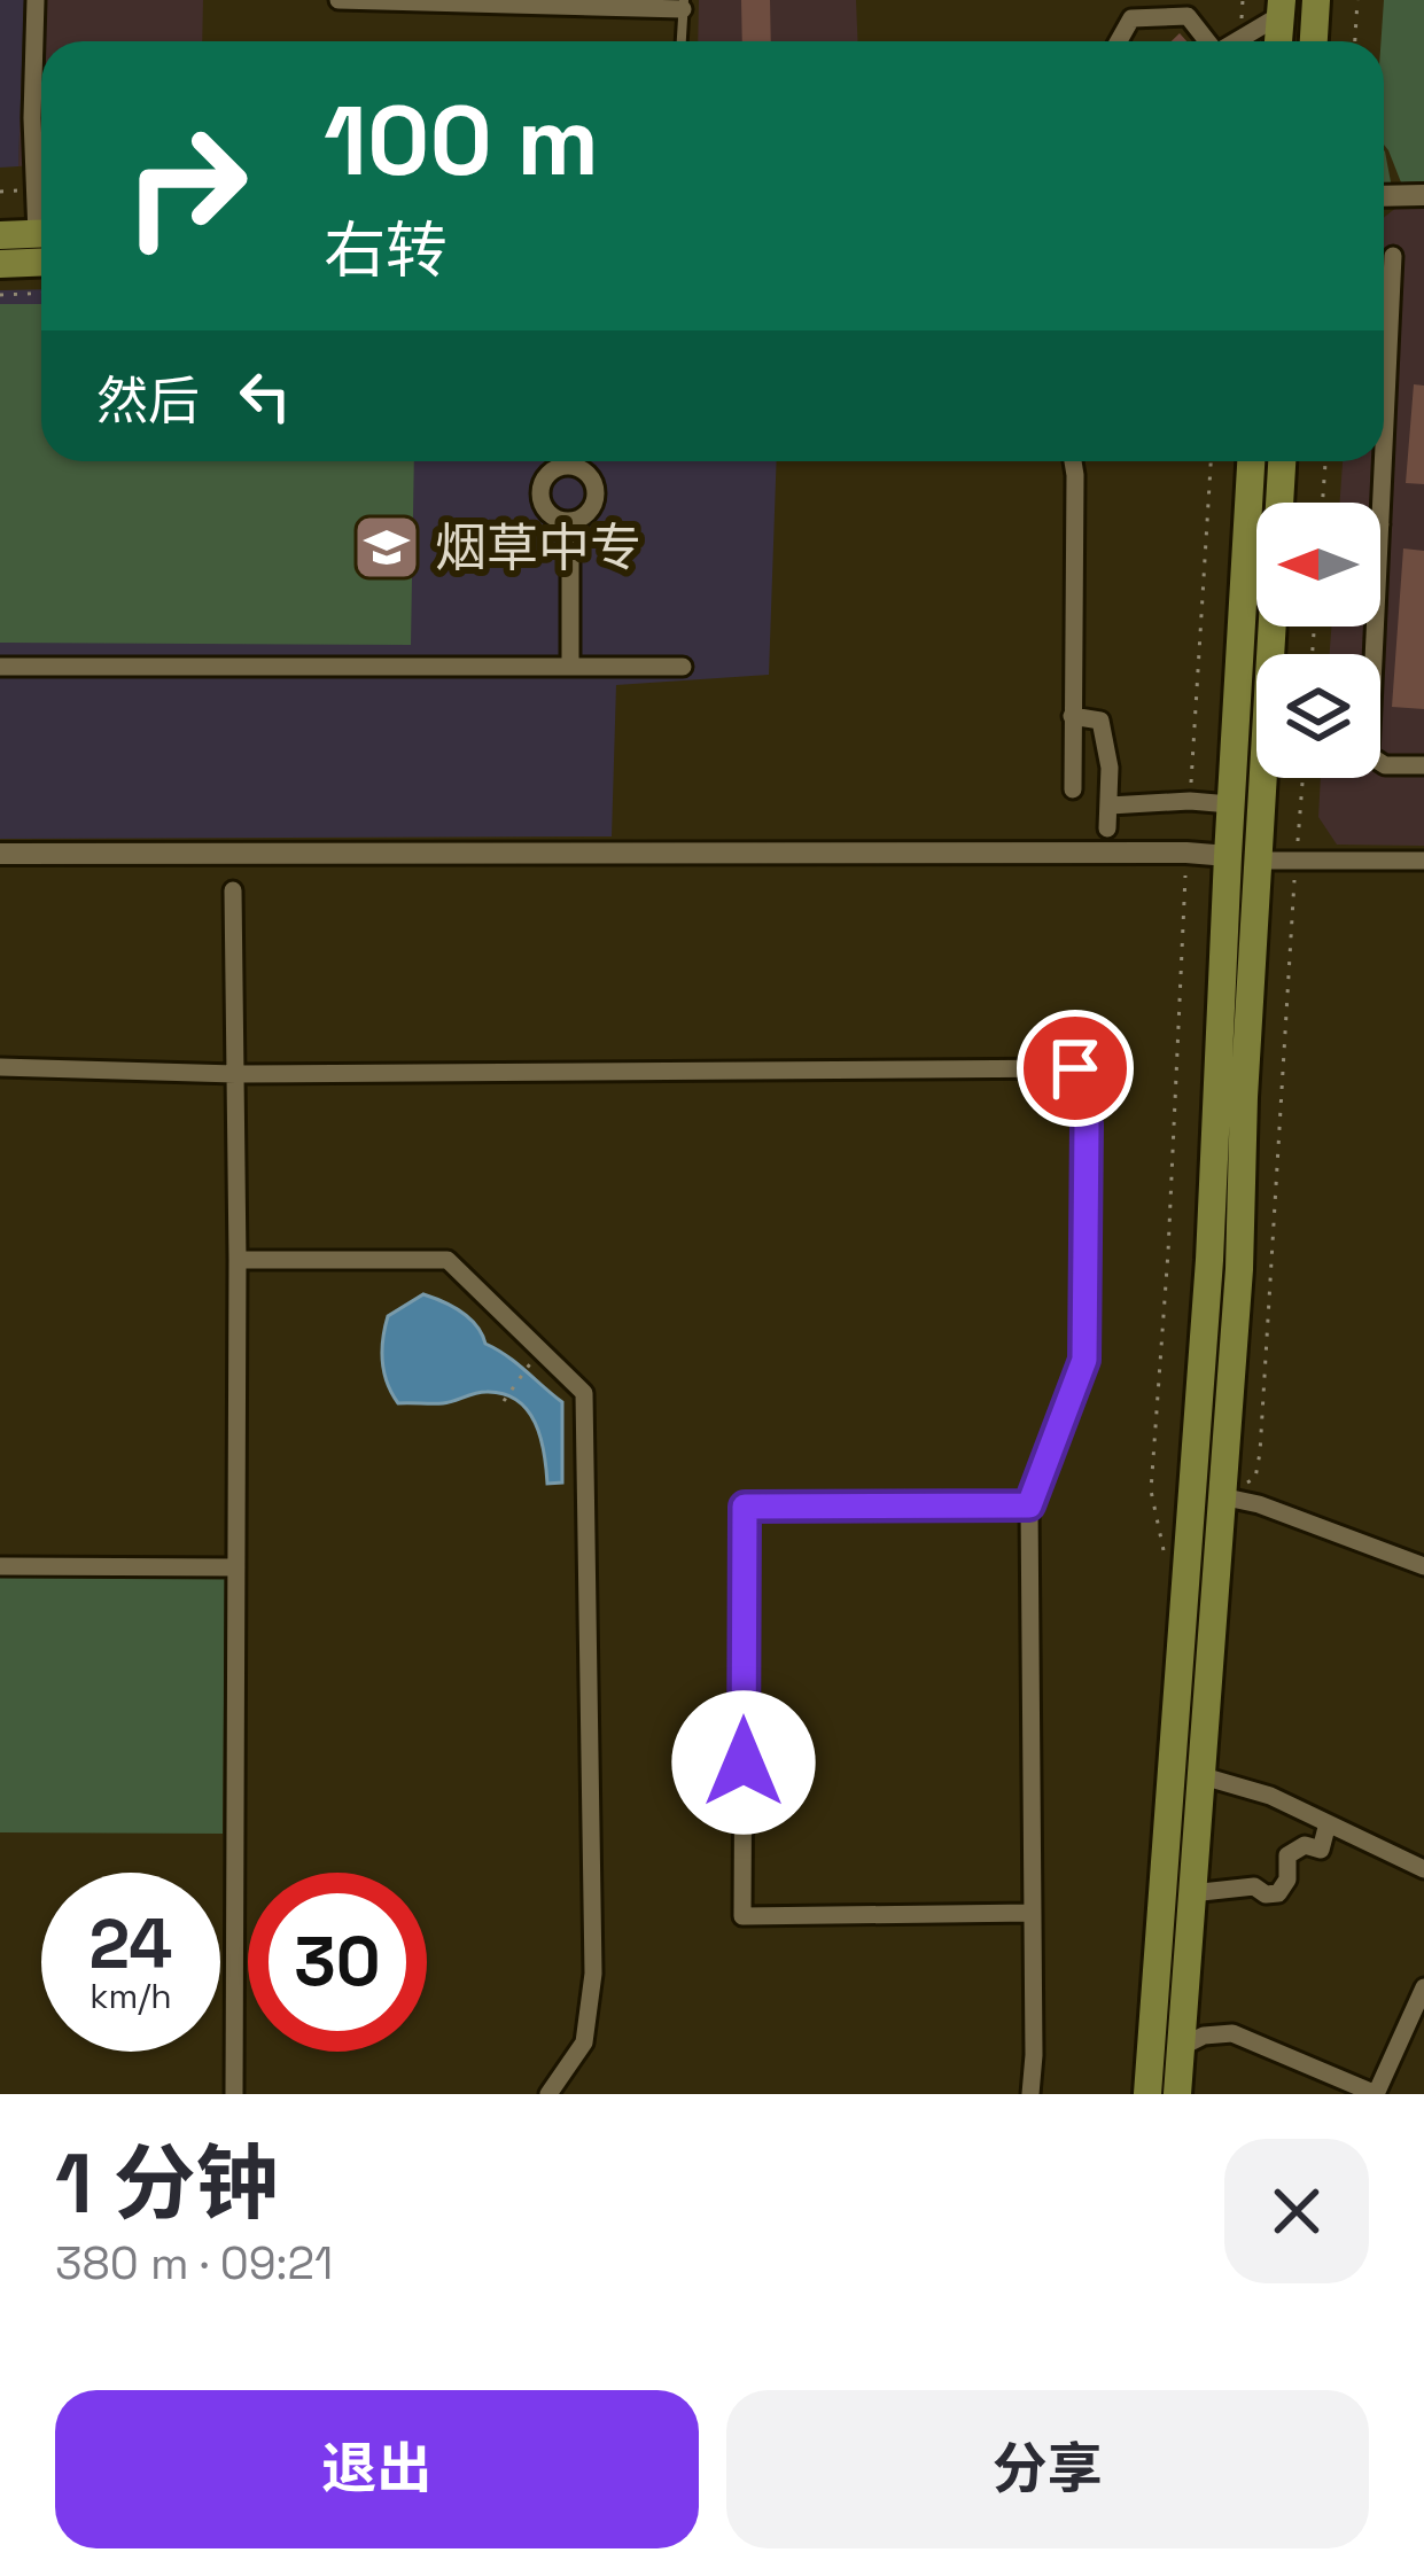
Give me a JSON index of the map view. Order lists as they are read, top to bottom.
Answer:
{
  "places": {
    "school or university": ["烟草中专"]
  },
  "north": "left",
  "page": {
    "turn": ["100 m", "右转"],
    "then": "然后",
    "speed": "24 km/h",
    "limit": "30",
    "heading": ["1 分钟", "380 m · 09:21"],
    "buttons": ["退出", "分享"]
  }
}
